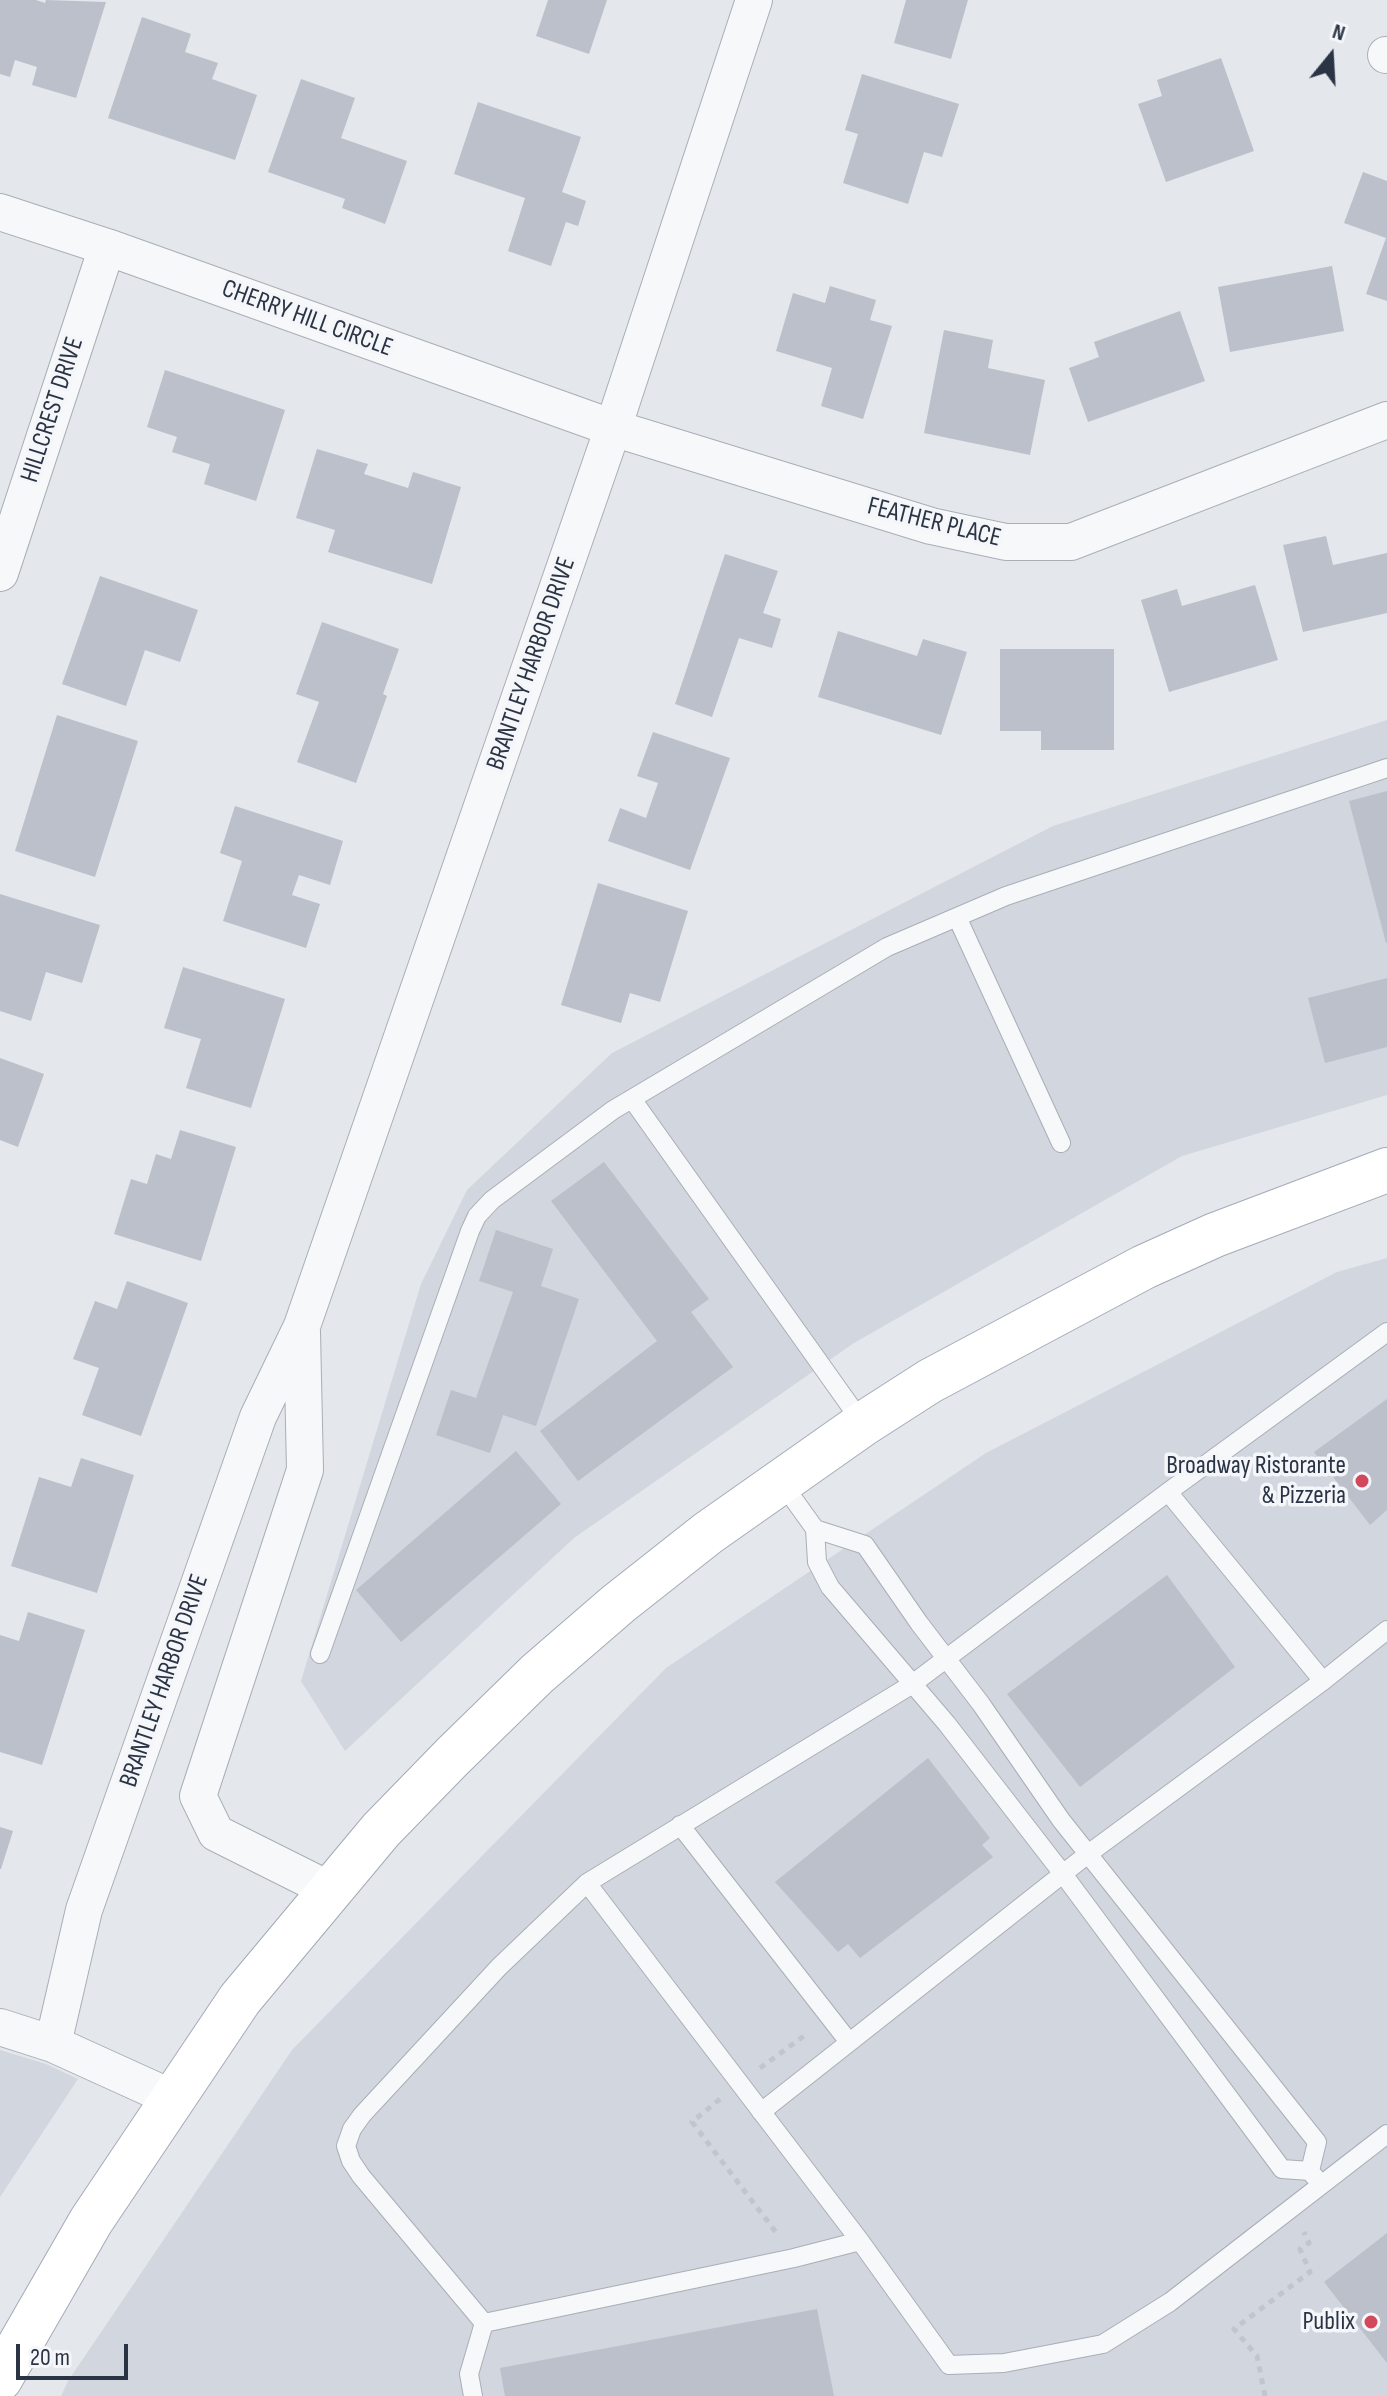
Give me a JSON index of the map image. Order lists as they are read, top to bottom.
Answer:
{
  "streets": {
    "street": [
      "CHERRY HILL CIRCLE",
      "HILLCREST DRIVE",
      "FEATHER PLACE",
      "BRANTLEY HARBOR DRIVE"
    ]
  },
  "crossings": [
    ["CHERRY HILL CIRCLE", "HILLCREST DRIVE"],
    ["CHERRY HILL CIRCLE", "FEATHER PLACE"],
    ["CHERRY HILL CIRCLE", "BRANTLEY HARBOR DRIVE"],
    ["FEATHER PLACE", "BRANTLEY HARBOR DRIVE"]
  ],
  "places": ["Broadway Ristorante & Pizzeria", "Publix"],
  "scale_bar": "20 m",
  "north": "top"
}
